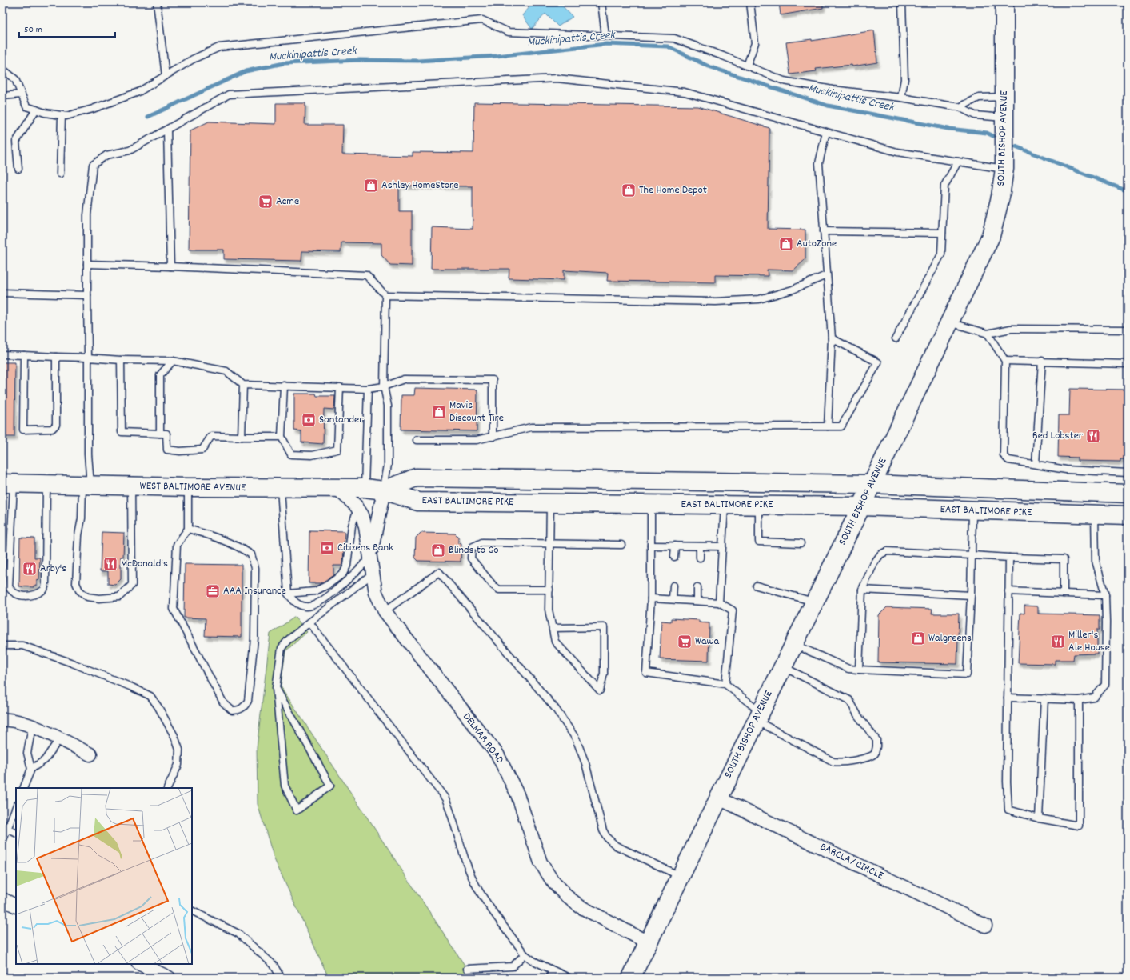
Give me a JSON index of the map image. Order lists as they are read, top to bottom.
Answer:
{
  "streets": {
    "main road": ["SOUTH BISHOP AVENUE", "WEST BALTIMORE AVENUE", "EAST BALTIMORE PIKE"],
    "street": ["DELMAR ROAD", "BARCLAY CIRCLE"]
  },
  "crossings": [
    ["SOUTH BISHOP AVENUE", "EAST BALTIMORE PIKE"],
    ["SOUTH BISHOP AVENUE", "DELMAR ROAD"],
    ["SOUTH BISHOP AVENUE", "BARCLAY CIRCLE"],
    ["WEST BALTIMORE AVENUE", "EAST BALTIMORE PIKE"],
    ["WEST BALTIMORE AVENUE", "DELMAR ROAD"],
    ["EAST BALTIMORE PIKE", "DELMAR ROAD"]
  ],
  "water": ["Muckinipattis Creek"],
  "places": {
    "shop": [
      "Ashley HomeStore",
      "The Home Depot",
      "AutoZone",
      "Mavis Discount Tire",
      "Blinds to Go",
      "Walgreens"
    ],
    "supermarket": ["Acme", "Wawa"],
    "bank": ["Santander", "Citizens Bank"],
    "restaurant": [
      "Red Lobster",
      "McDonald's",
      "Arby's",
      "Miller's Ale House"
    ],
    "office": ["AAA Insurance"]
  },
  "scale_bar": "50 m"
}
